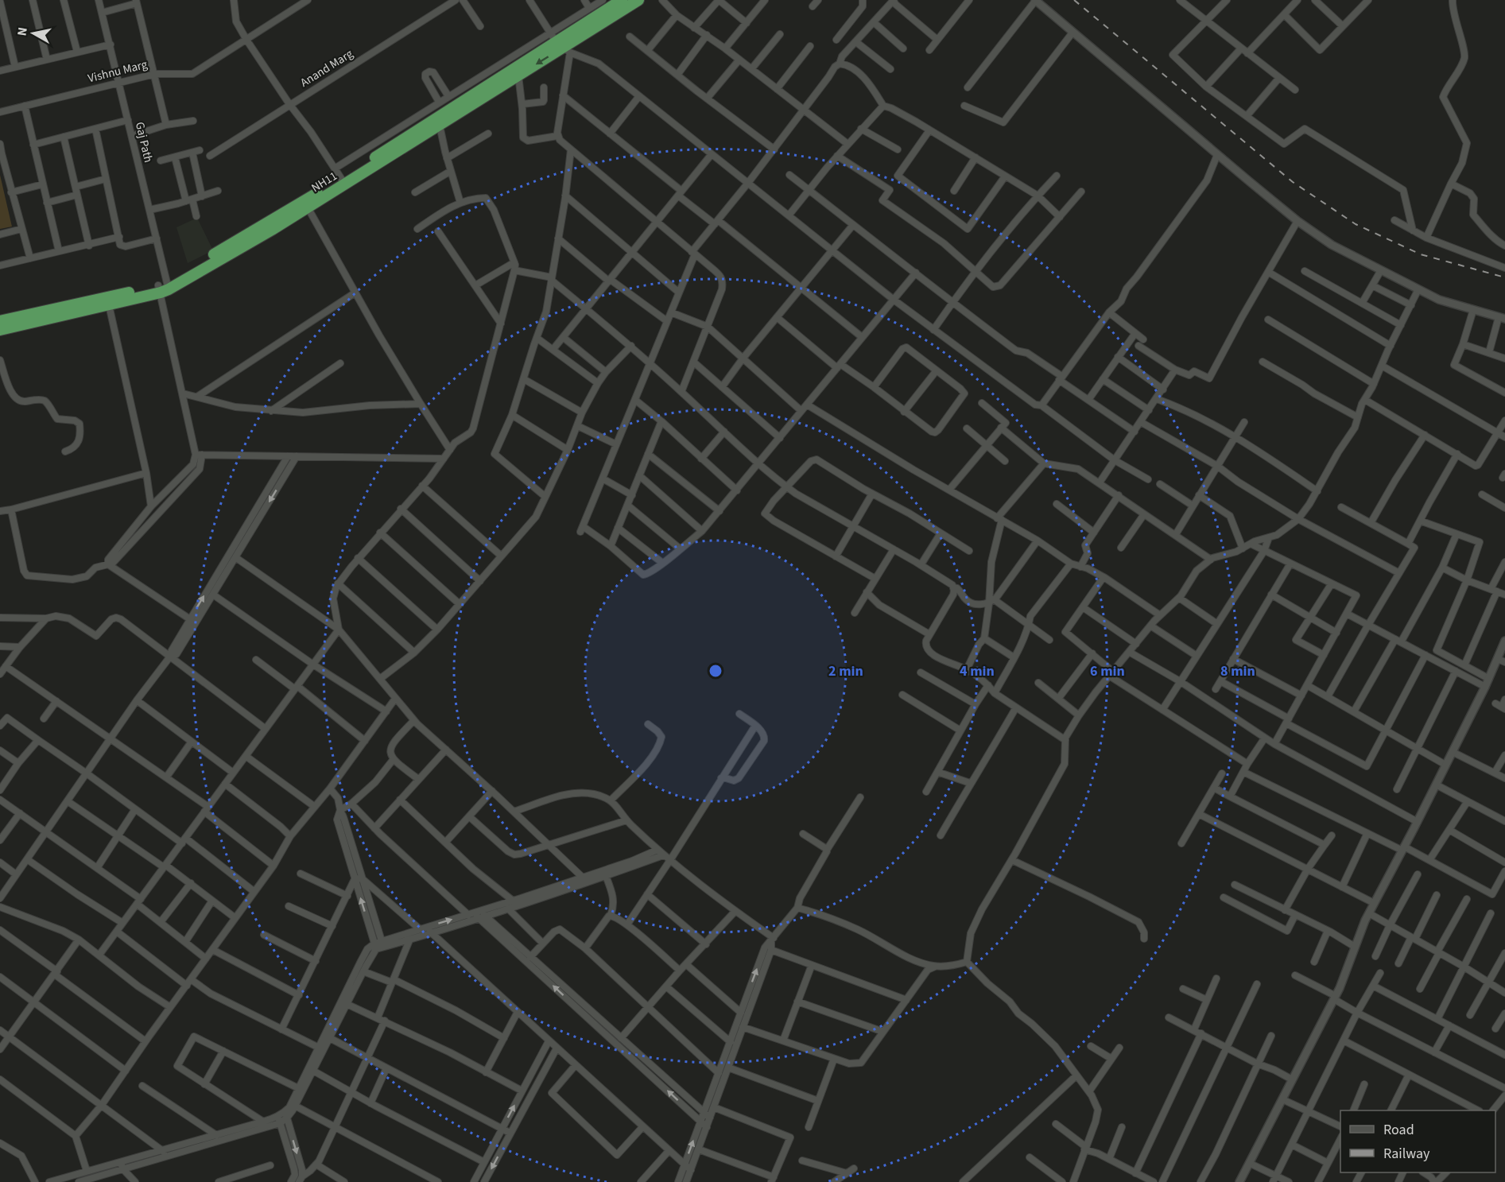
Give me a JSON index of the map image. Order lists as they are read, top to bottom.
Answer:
{
  "streets": {
    "highway": ["NH11"],
    "street": ["Anand Marg", "Vishnu Marg", "Gaj Path"]
  },
  "crossings": [
    ["Vishnu Marg", "Gaj Path"],
    ["Gaj Path", "NH11"]
  ],
  "legend": ["Road", "Railway"],
  "north": "left",
  "rings": [
    "2 min",
    "4 min",
    "6 min",
    "8 min"
  ]
}
